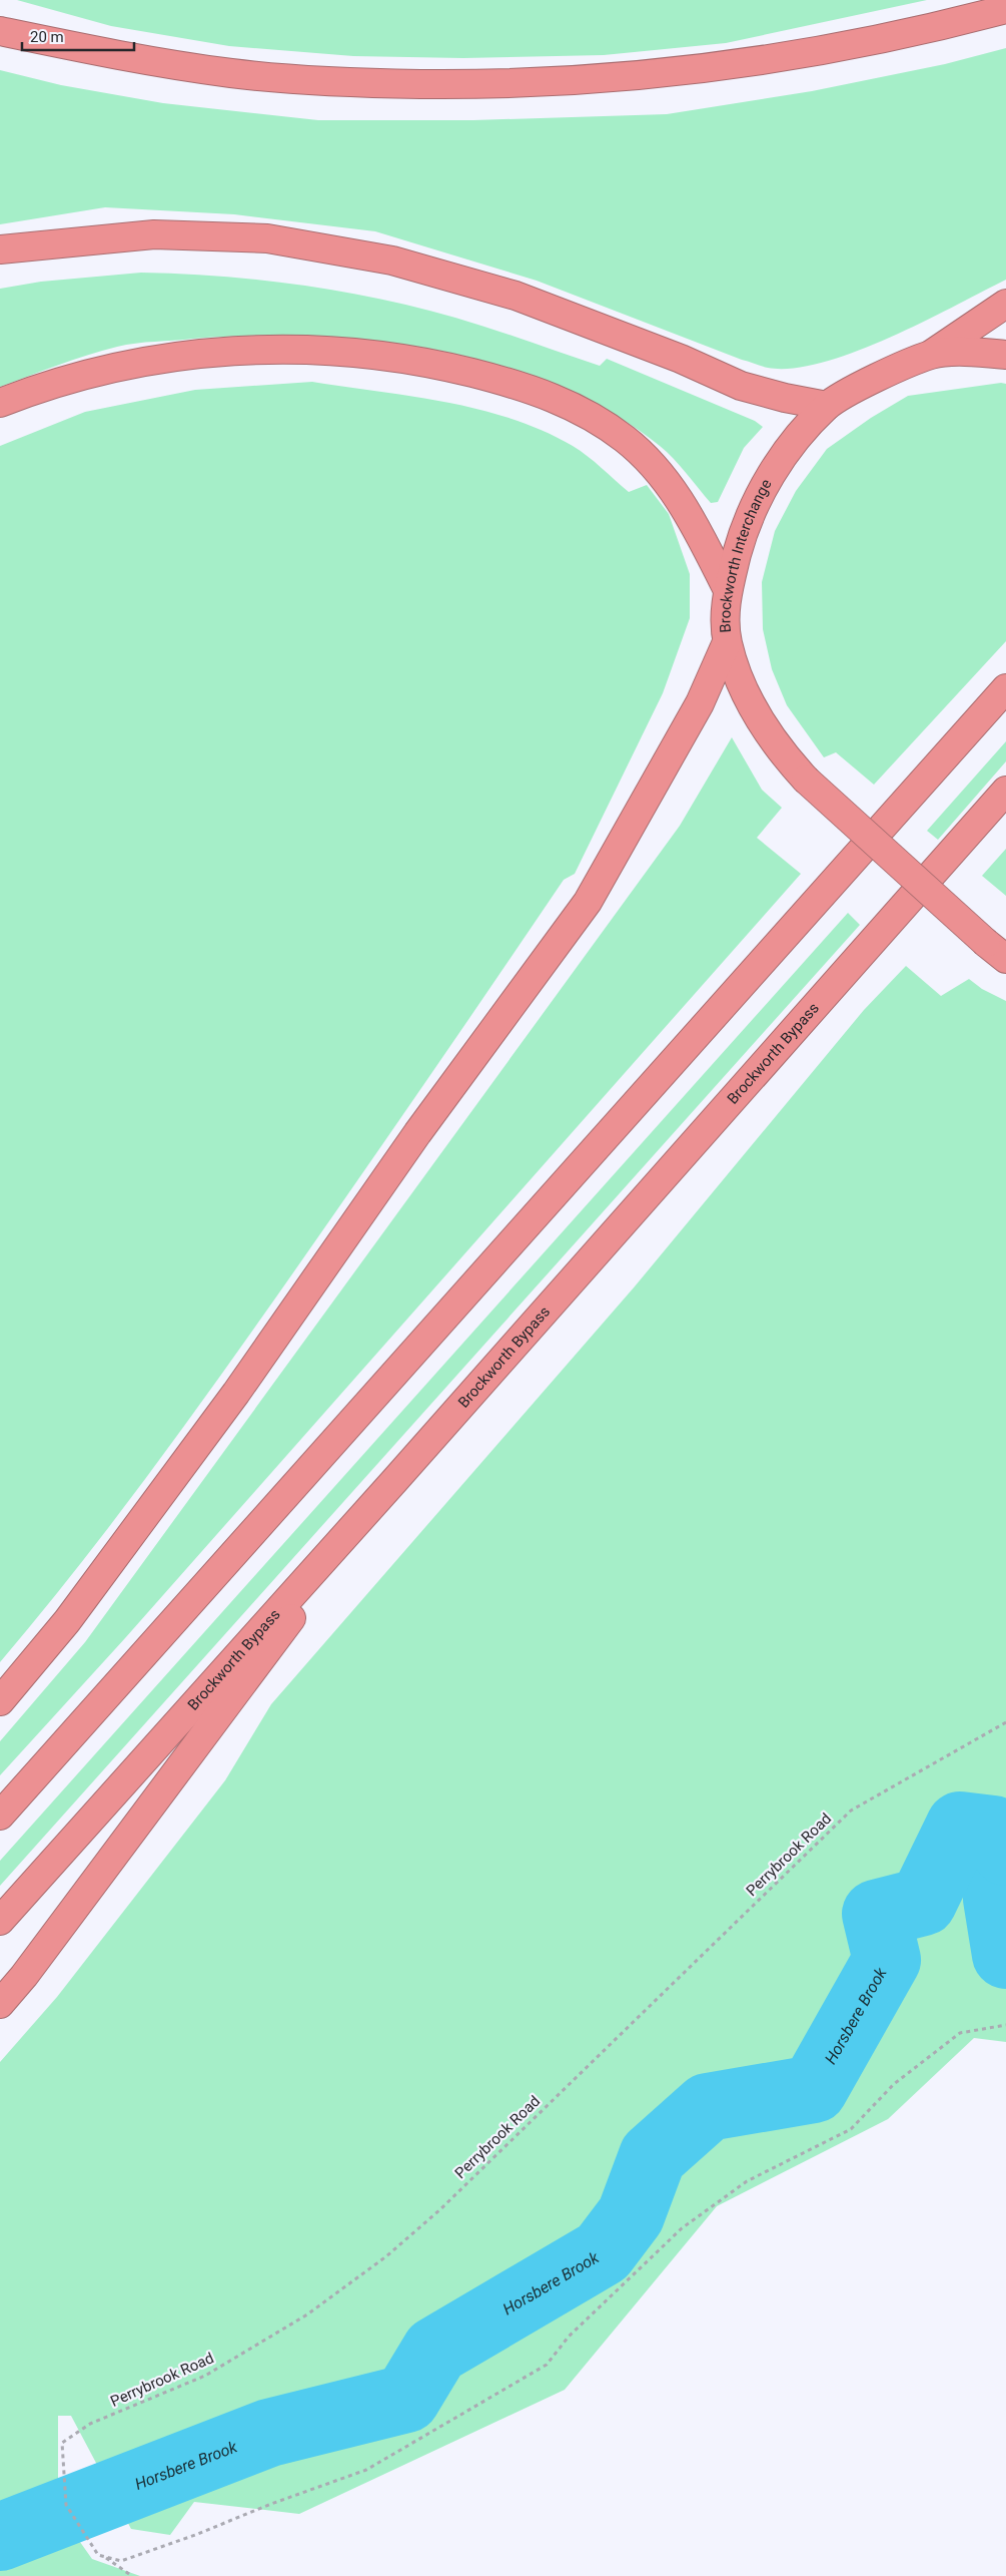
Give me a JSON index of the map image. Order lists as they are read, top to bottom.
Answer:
{
  "streets": {
    "highway": ["Brockworth Interchange", "Brockworth Bypass"],
    "path": ["Perrybrook Road"]
  },
  "water": ["Horsbere Brook"],
  "scale_bar": "20 m"
}
